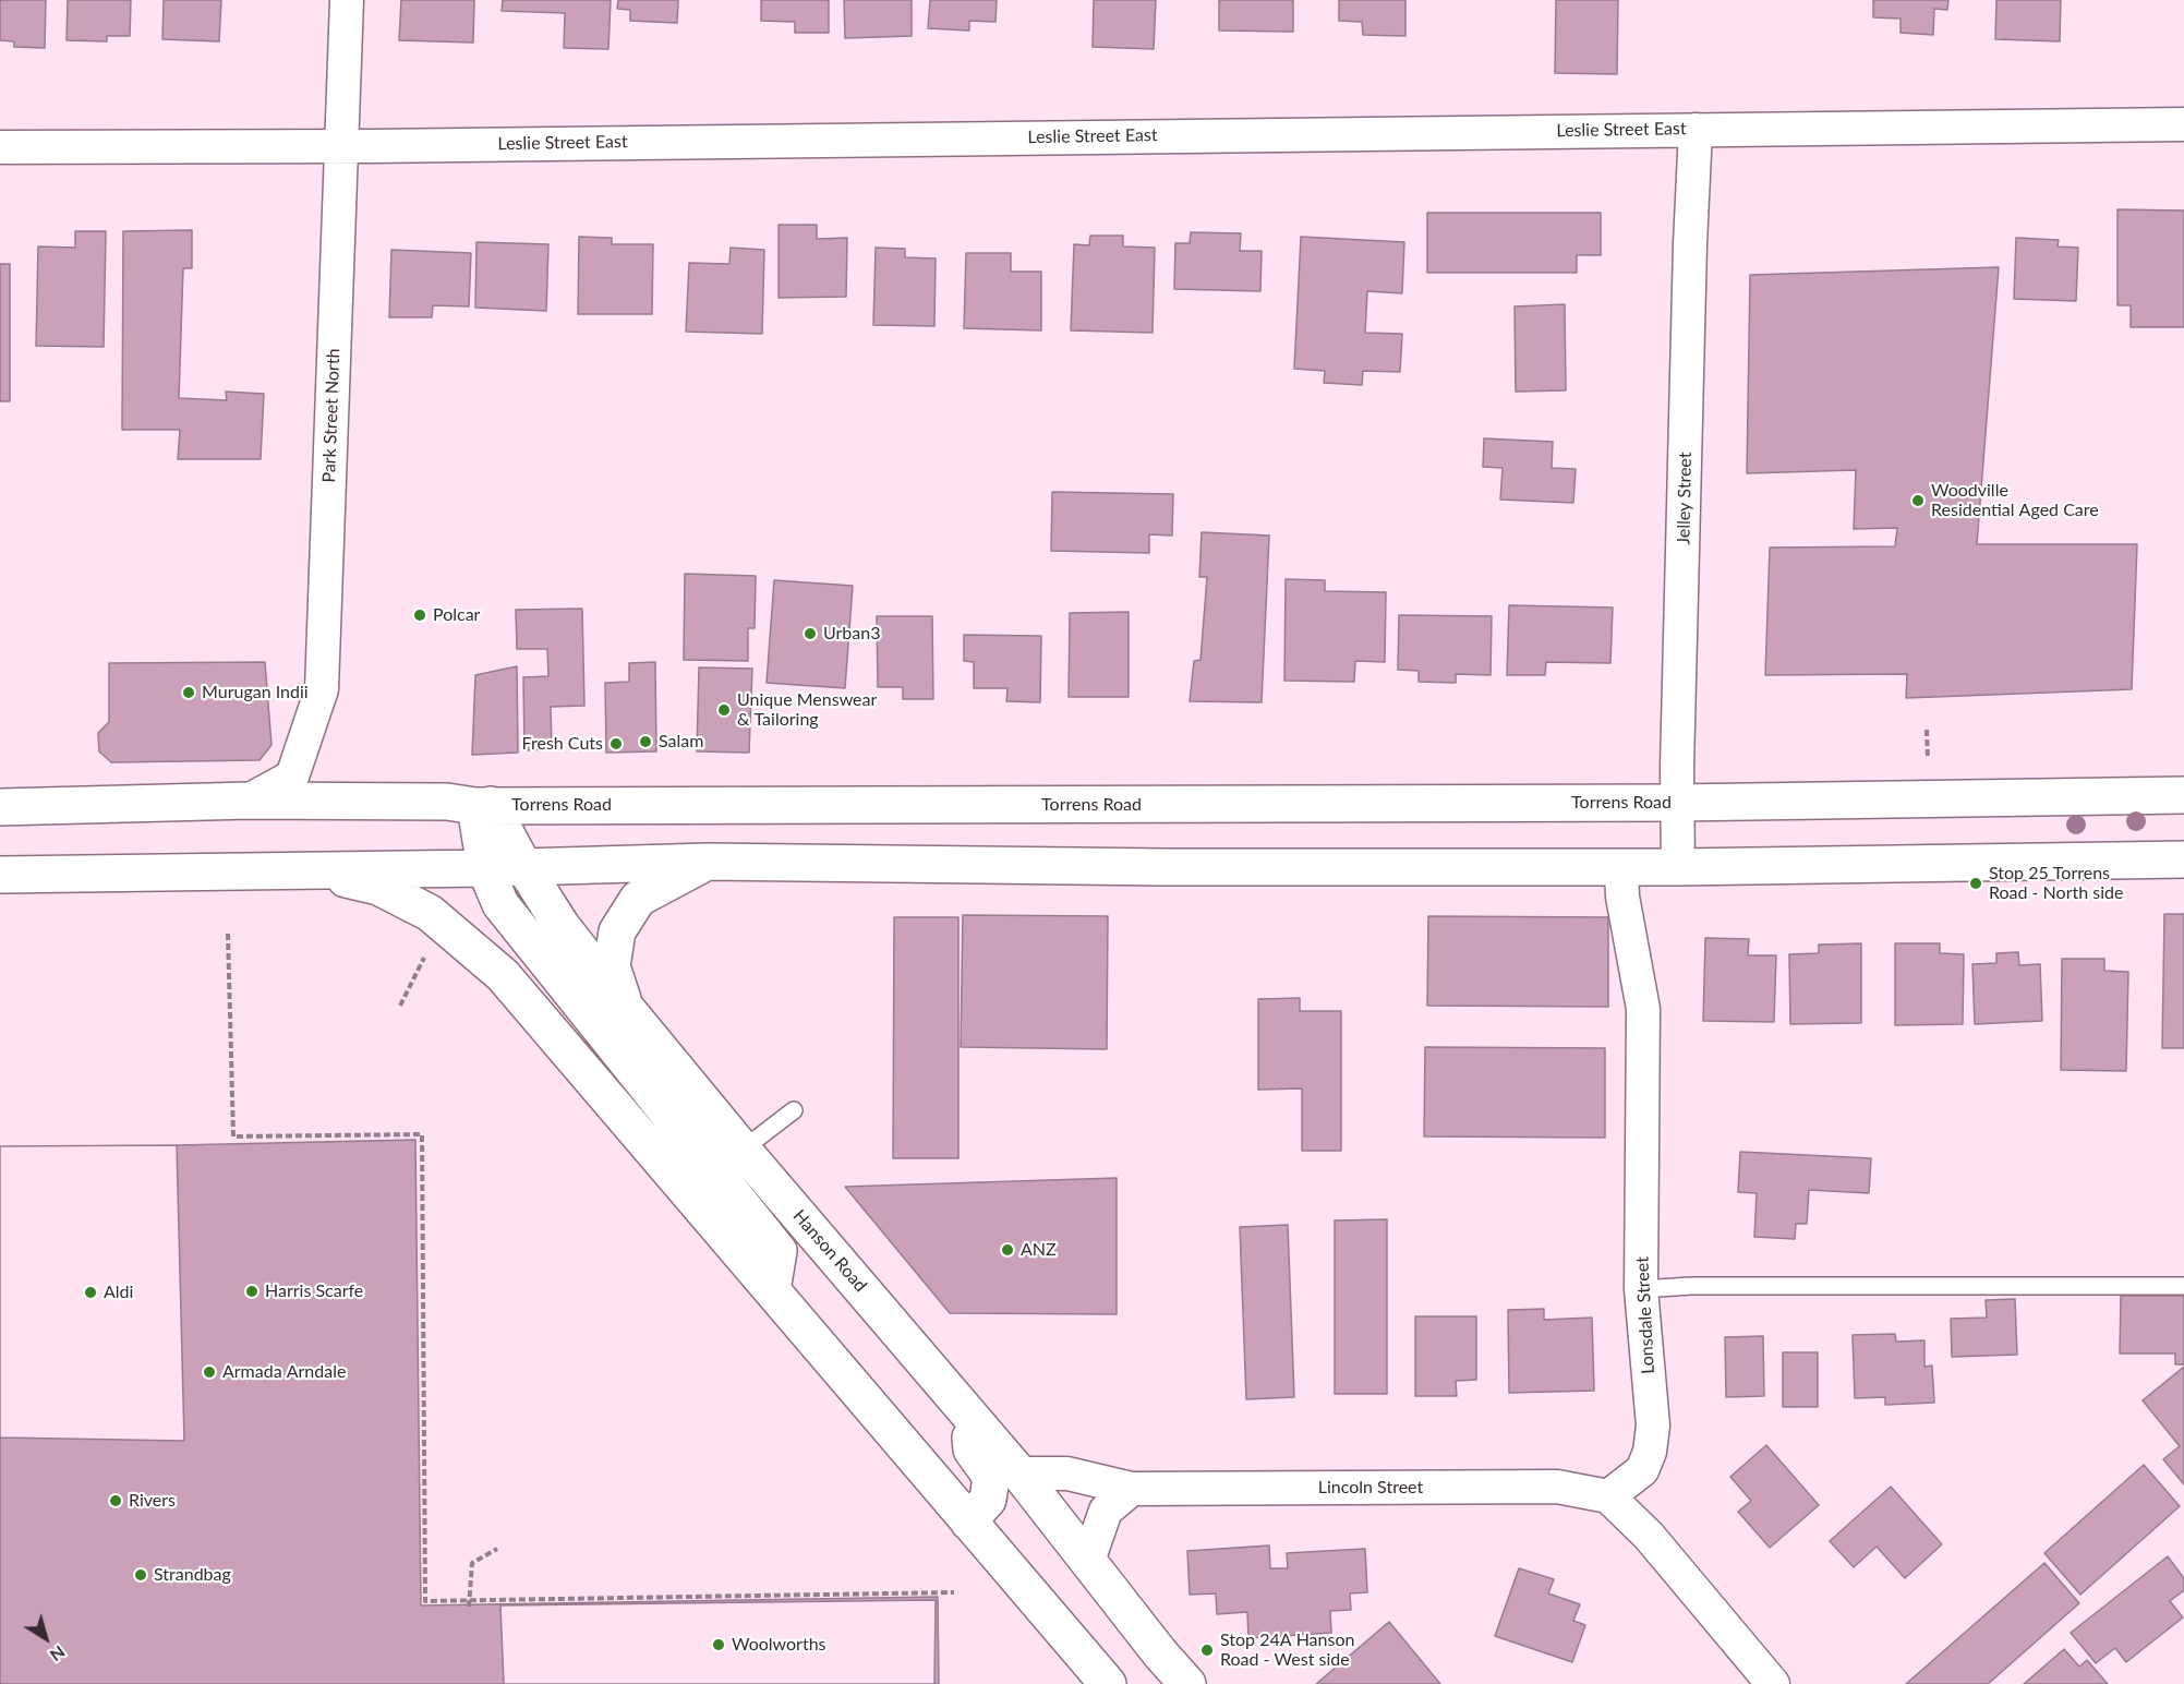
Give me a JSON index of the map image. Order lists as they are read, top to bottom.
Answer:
{
  "streets": {
    "main road": ["Torrens Road", "Hanson Road"],
    "street": [
      "Leslie Street East",
      "Park Street North",
      "Jelley Street",
      "Lonsdale Street",
      "Lincoln Street"
    ]
  },
  "crossings": [
    ["Leslie Street East", "Park Street North"],
    ["Leslie Street East", "Jelley Street"],
    ["Park Street North", "Torrens Road"],
    ["Jelley Street", "Torrens Road"],
    ["Torrens Road", "Hanson Road"],
    ["Hanson Road", "Lincoln Street"],
    ["Lonsdale Street", "Lincoln Street"]
  ],
  "places": [
    "Woodville Residential Aged Care",
    "Polcar",
    "Urban3",
    "Murugan Indii",
    "Unique Menswear & Tailoring",
    "Salam",
    "Fresh Cuts",
    "Stop 25 Torrens Road - North side",
    "ANZ",
    "Harris Scarfe",
    "Aldi",
    "Armada Arndale",
    "Rivers",
    "Strandbag",
    "Woolworths",
    "Stop 24A Hanson Road - West side"
  ],
  "north": "bottom right"
}
